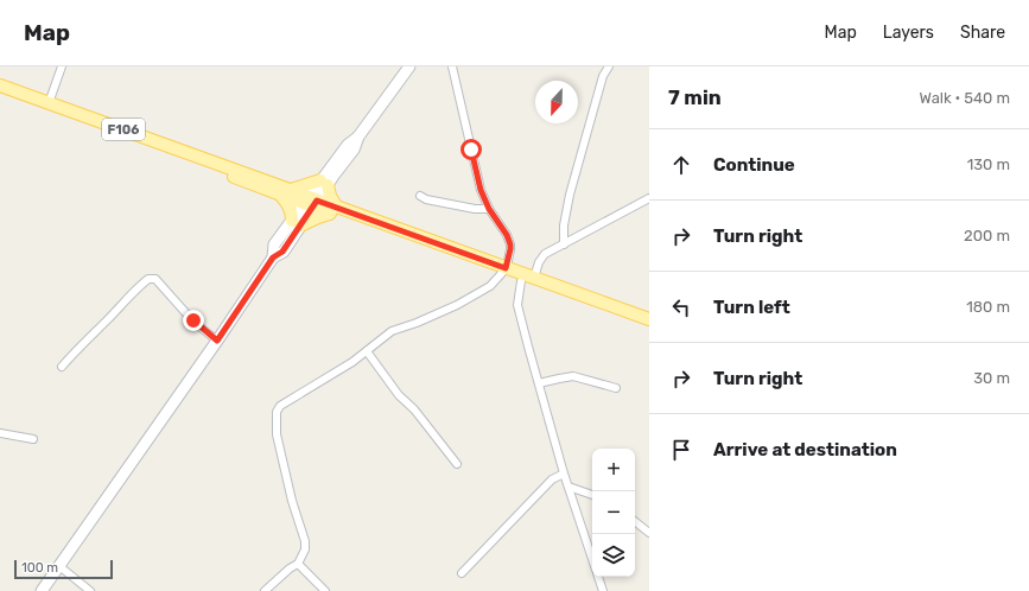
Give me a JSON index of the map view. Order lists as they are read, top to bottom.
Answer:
{
  "streets": {
    "main road": ["F106"]
  },
  "scale_bar": "100 m",
  "north": "bottom",
  "page": {
    "header": "Map",
    "nav": ["Map", "Layers", "Share"],
    "heading": ["7 min", "Walk · 540 m"],
    "list": [
      ["Continue", "130 m"],
      ["Turn right", "200 m"],
      ["Turn left", "180 m"],
      ["Turn right", "30 m"],
      "Arrive at destination"
    ],
    "map_buttons": ["+", "−"],
    "scale": "100 m"
  }
}
